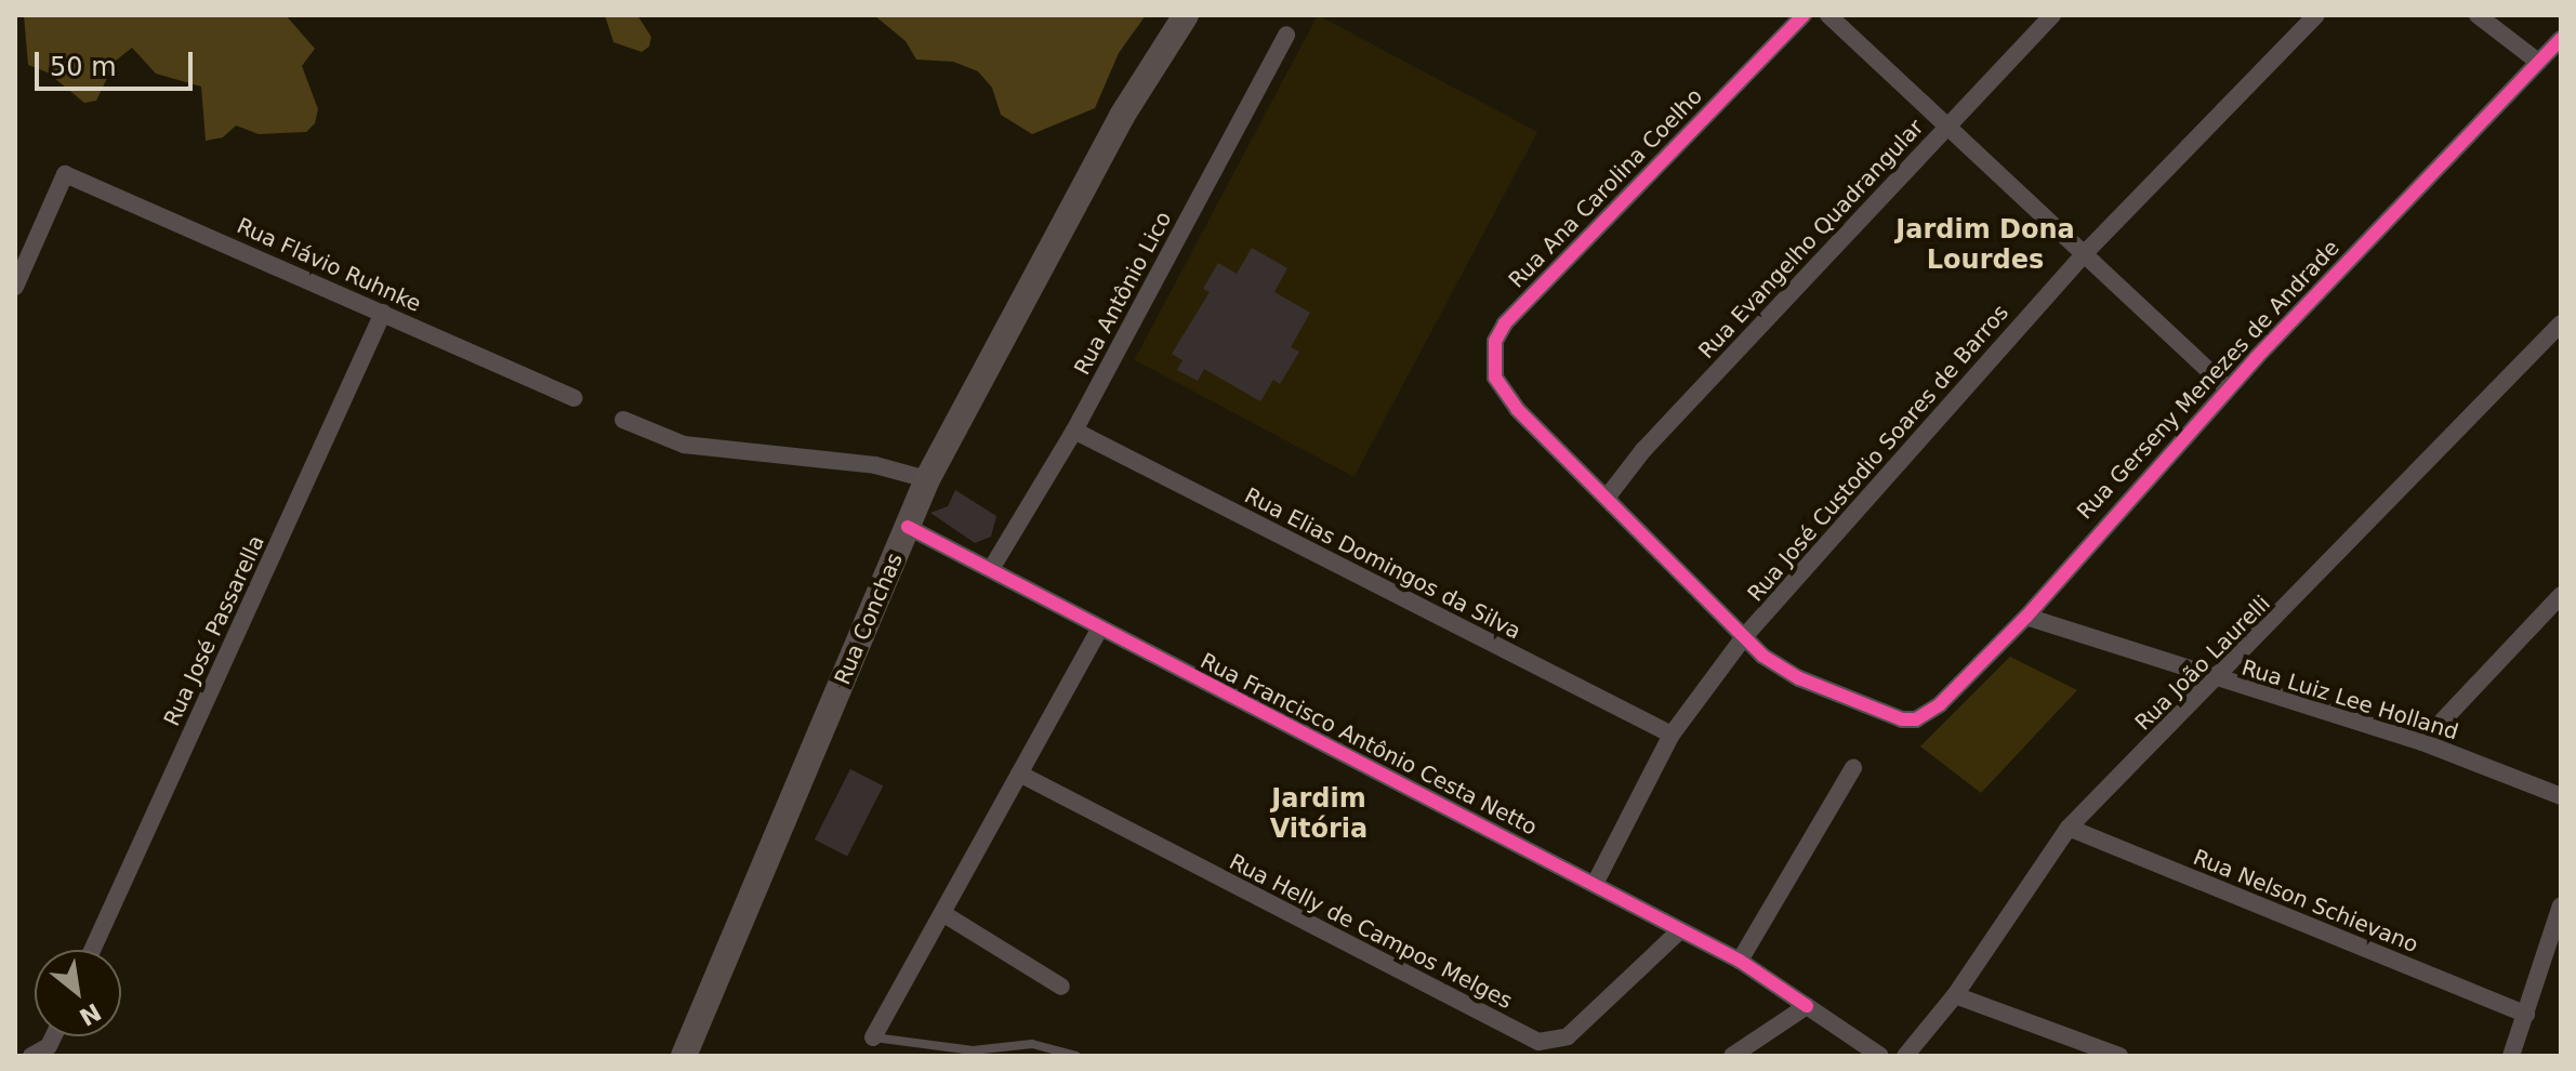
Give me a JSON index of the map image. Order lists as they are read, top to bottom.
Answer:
{
  "streets": {
    "main road": ["Rua Conchas"],
    "street": [
      "Rua Ana Carolina Coelho",
      "Rua Evangelho Quadrangular",
      "Rua Flávio Ruhnke",
      "Rua Antônio Lico",
      "Rua Gerseny Menezes de Andrade",
      "Rua José Custodio Soares de Barros",
      "Rua Elias Domingos da Silva",
      "Rua José Passarella",
      "Rua João Laurelli",
      "Rua Luiz Lee Holland",
      "Rua Francisco Antônio Cesta Netto",
      "Rua Nelson Schievano",
      "Rua Helly de Campos Melges"
    ]
  },
  "crossings": [
    ["Rua Ana Carolina Coelho", "Rua Evangelho Quadrangular"],
    ["Rua Ana Carolina Coelho", "Rua Gerseny Menezes de Andrade"],
    ["Rua Ana Carolina Coelho", "Rua José Custodio Soares de Barros"],
    ["Rua Flávio Ruhnke", "Rua José Passarella"],
    ["Rua Antônio Lico", "Rua Elias Domingos da Silva"],
    ["Rua Antônio Lico", "Rua Francisco Antônio Cesta Netto"],
    ["Rua Gerseny Menezes de Andrade", "Rua José Custodio Soares de Barros"],
    ["Rua Gerseny Menezes de Andrade", "Rua Luiz Lee Holland"],
    ["Rua José Custodio Soares de Barros", "Rua Elias Domingos da Silva"],
    ["Rua José Custodio Soares de Barros", "Rua Francisco Antônio Cesta Netto"],
    ["Rua Conchas", "Rua Francisco Antônio Cesta Netto"],
    ["Rua João Laurelli", "Rua Luiz Lee Holland"],
    ["Rua João Laurelli", "Rua Nelson Schievano"],
    ["Rua Francisco Antônio Cesta Netto", "Rua Helly de Campos Melges"]
  ],
  "districts": ["Jardim Dona Lourdes", "Jardim Vitória"],
  "scale_bar": "50 m",
  "north": "bottom right"
}
